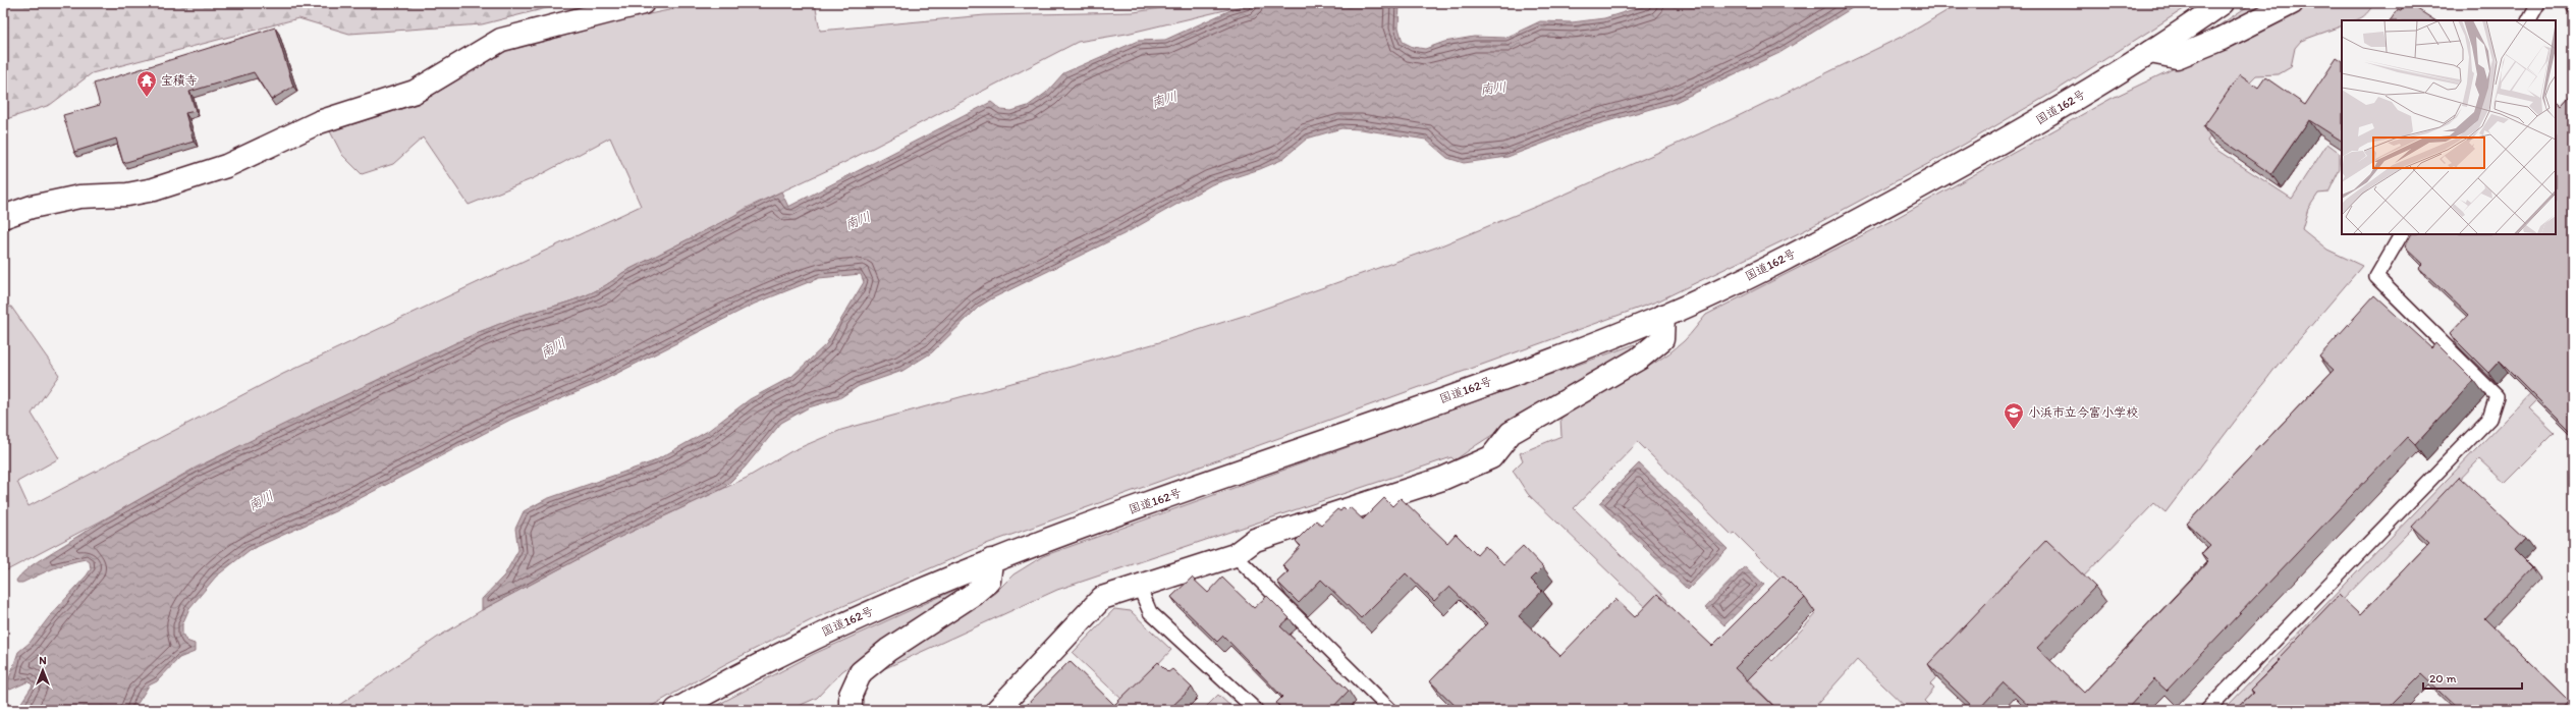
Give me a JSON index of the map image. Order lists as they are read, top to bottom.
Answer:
{
  "streets": {
    "main road": ["国道162号"]
  },
  "water": ["南川"],
  "places": {
    "temple": ["宝積寺"],
    "school or university": ["小浜市立今富小学校"]
  },
  "scale_bar": "20 m",
  "north": "top"
}
